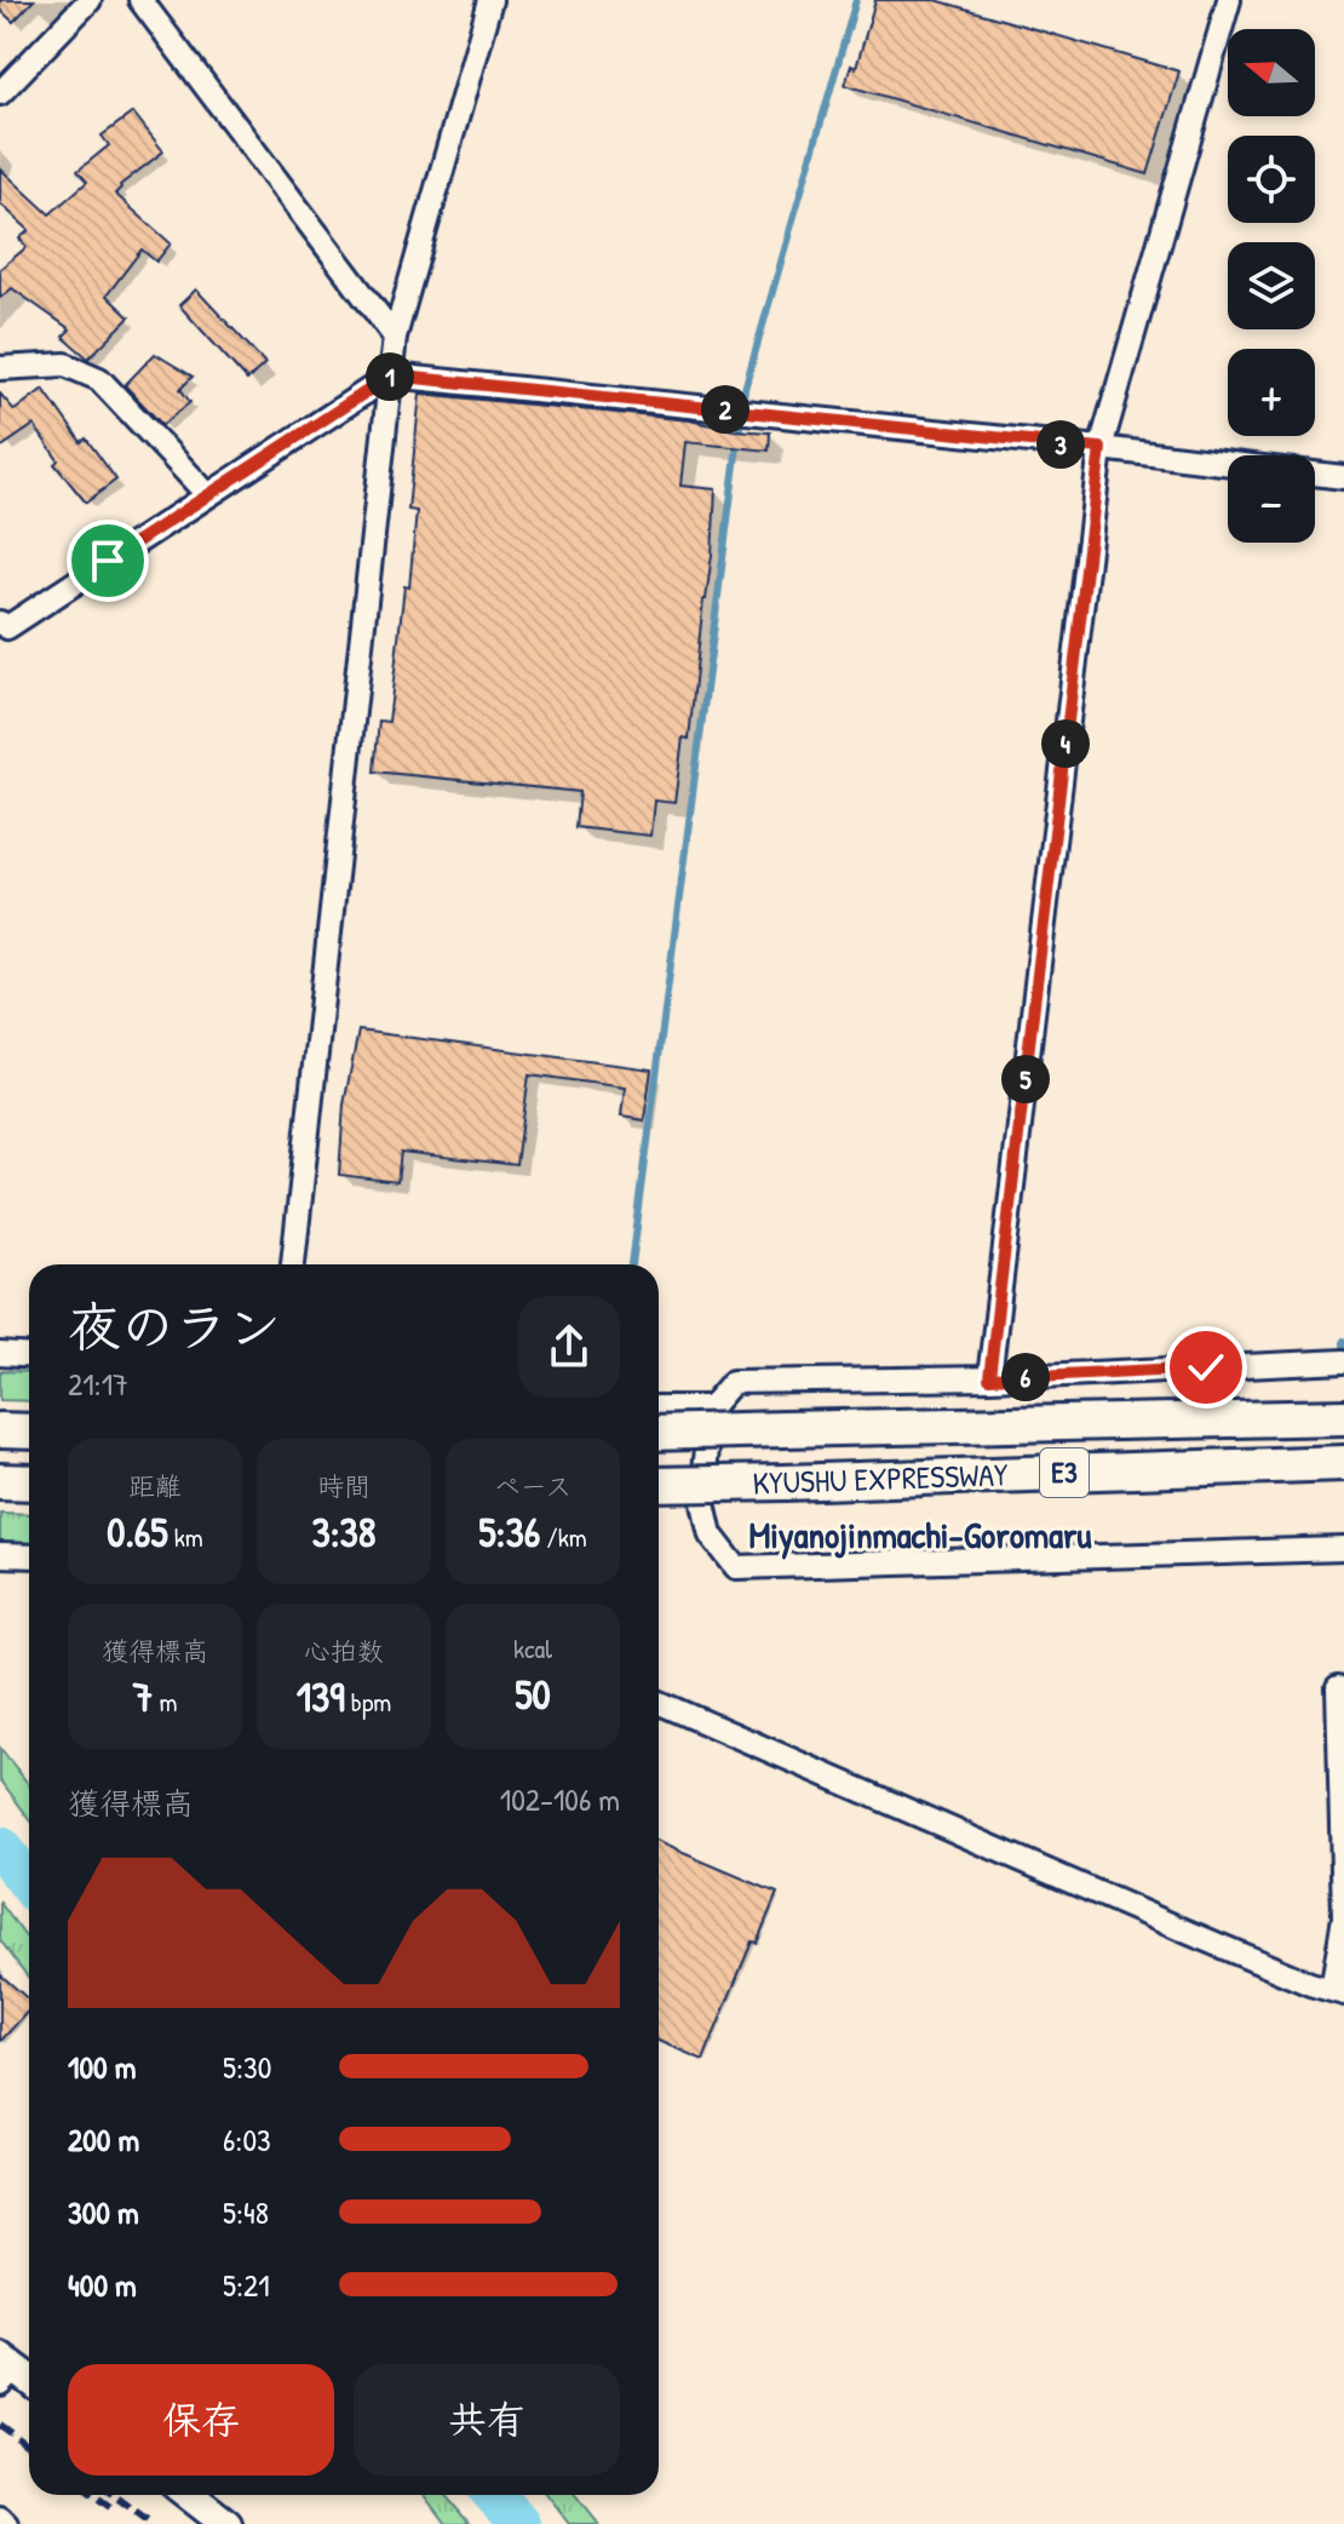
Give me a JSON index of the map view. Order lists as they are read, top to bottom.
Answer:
{
  "streets": {
    "highway": ["E3", "KYUSHU EXPRESSWAY"]
  },
  "districts": ["Miyanojinmachi-Goromaru"],
  "north": "left",
  "page": {
    "map_buttons": ["+", "−"],
    "pins": [
      "1",
      "2",
      "3",
      "4",
      "5",
      "6"
    ],
    "heading": ["夜のラン", "21:17"],
    "stats": [
      ["距離", "0.65 km"],
      ["時間", "3:38"],
      ["ペース", "5:36 /km"],
      ["獲得標高", "7 m"],
      ["心拍数", "139 bpm"],
      ["kcal", "50"]
    ],
    "chart": ["獲得標高", "102–106 m"],
    "list": [
      {
        "name": "100 m",
        "note": "5:30"
      },
      {
        "name": "200 m",
        "note": "6:03"
      },
      {
        "name": "300 m",
        "note": "5:48"
      },
      {
        "name": "400 m",
        "note": "5:21"
      }
    ],
    "buttons": ["保存", "共有"]
  }
}
